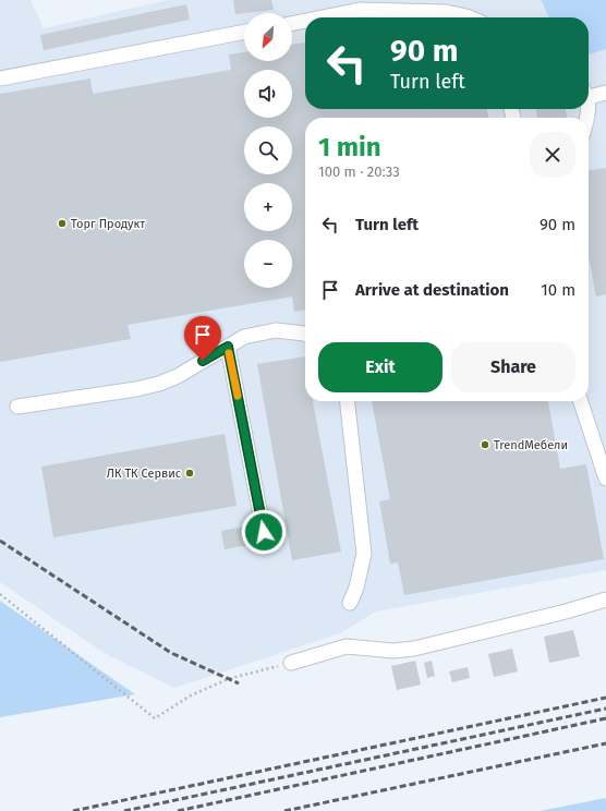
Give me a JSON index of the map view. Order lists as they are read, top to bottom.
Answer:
{
  "places": ["Торг Продукт", "TrendМебели", "ЛК ТК Сервис"],
  "north": "bottom left",
  "page": {
    "map_buttons": ["+", "−"],
    "turn": ["90 m", "Turn left"],
    "heading": ["1 min", "100 m · 20:33"],
    "list": [
      {
        "name": "Turn left",
        "value": "90 m"
      },
      {
        "name": "Arrive at destination",
        "value": "10 m"
      }
    ],
    "buttons": ["Exit", "Share"]
  }
}
